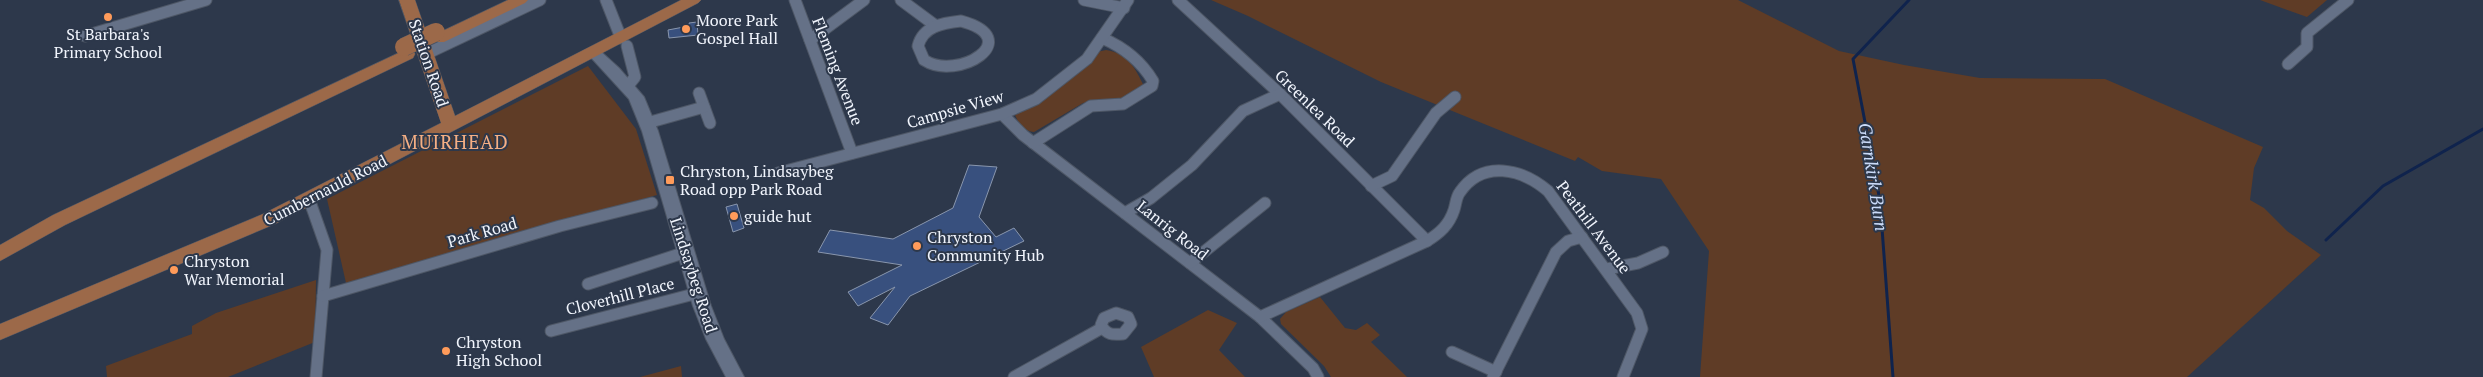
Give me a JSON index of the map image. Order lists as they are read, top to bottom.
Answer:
{
  "streets": {
    "main road": ["Station Road", "Cumbernauld Road", "Lindsaybeg Road"],
    "street": [
      "Fleming Avenue",
      "Greenlea Road",
      "Campsie View",
      "Peathill Avenue",
      "Lanrig Road",
      "Park Road",
      "Cloverhill Place"
    ]
  },
  "crossings": [
    ["Station Road", "Cumbernauld Road"],
    ["Fleming Avenue", "Campsie View"],
    ["Greenlea Road", "Peathill Avenue"],
    ["Campsie View", "Lanrig Road"],
    ["Cumbernauld Road", "Lindsaybeg Road"],
    ["Peathill Avenue", "Lanrig Road"],
    ["Lindsaybeg Road", "Cloverhill Place"]
  ],
  "districts": ["MUIRHEAD"],
  "water": ["Garnkirk Burn"],
  "places": {
    "other": [
      "St Barbara's Primary School",
      "Moore Park Gospel Hall",
      "guide hut",
      "Chryston Community Hub",
      "Chryston War Memorial",
      "Chryston High School"
    ],
    "transit": ["Chryston, Lindsaybeg Road opp Park Road"]
  }
}
